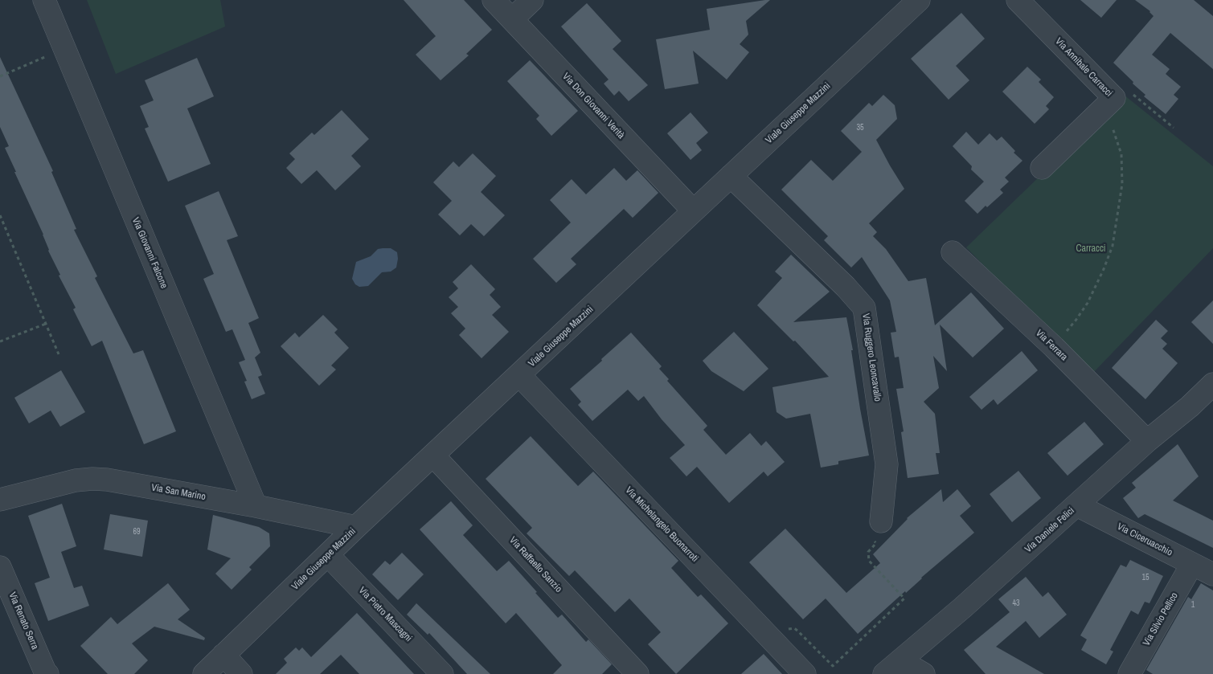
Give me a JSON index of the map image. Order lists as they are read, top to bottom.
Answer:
{
  "streets": {
    "street": [
      "Via Annibale Carracci",
      "Via Don Giovanni Verità",
      "Viale Giuseppe Mazzini",
      "Via Giovanni Falcone",
      "Via Ferrara",
      "Via Ruggero Leoncavallo",
      "Via San Marino",
      "Via Michelangelo Buonarroti",
      "Via Daniele Felici",
      "Via Ciceruacchio",
      "Via Raffaello Sanzio",
      "Via Pietro Mascagni",
      "Via Silvio Pellico",
      "Via Renato Serra"
    ]
  },
  "crossings": [
    ["Via Don Giovanni Verità", "Viale Giuseppe Mazzini"],
    ["Viale Giuseppe Mazzini", "Via Ruggero Leoncavallo"],
    ["Viale Giuseppe Mazzini", "Via San Marino"],
    ["Viale Giuseppe Mazzini", "Via Michelangelo Buonarroti"],
    ["Viale Giuseppe Mazzini", "Via Raffaello Sanzio"],
    ["Viale Giuseppe Mazzini", "Via Pietro Mascagni"],
    ["Via Giovanni Falcone", "Via San Marino"],
    ["Via Ferrara", "Via Daniele Felici"],
    ["Via Daniele Felici", "Via Ciceruacchio"],
    ["Via Ciceruacchio", "Via Silvio Pellico"]
  ],
  "parks": ["Carracci"],
  "house_numbers": [
    "35",
    "69",
    "15",
    "43",
    "1"
  ]
}
